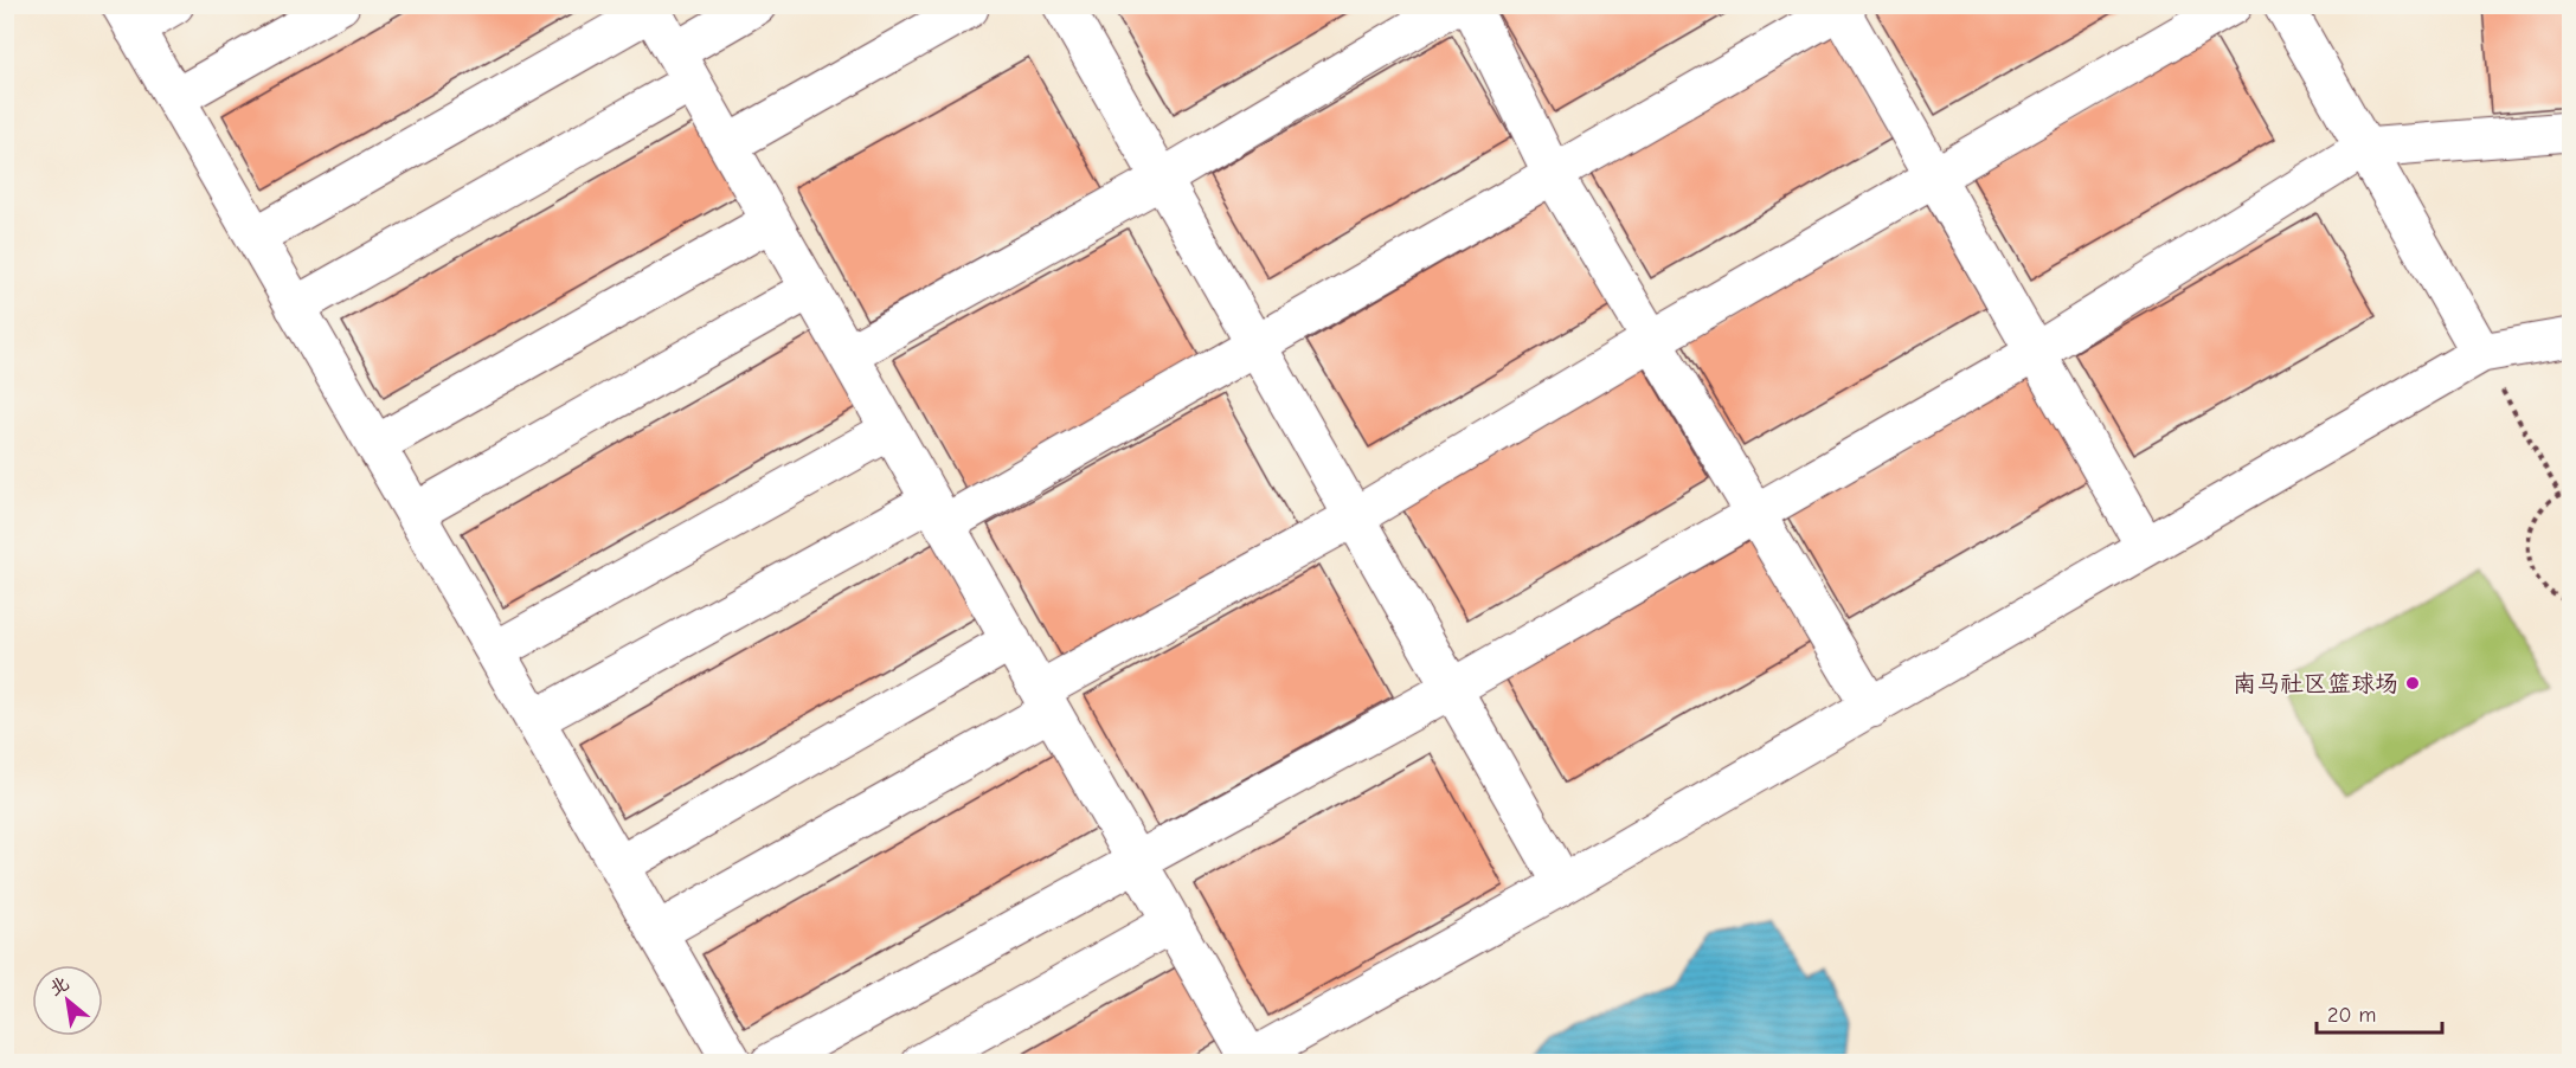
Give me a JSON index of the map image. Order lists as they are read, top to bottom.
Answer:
{
  "places": ["南马社区篮球场"],
  "scale_bar": "20 m",
  "north": "top left"
}
